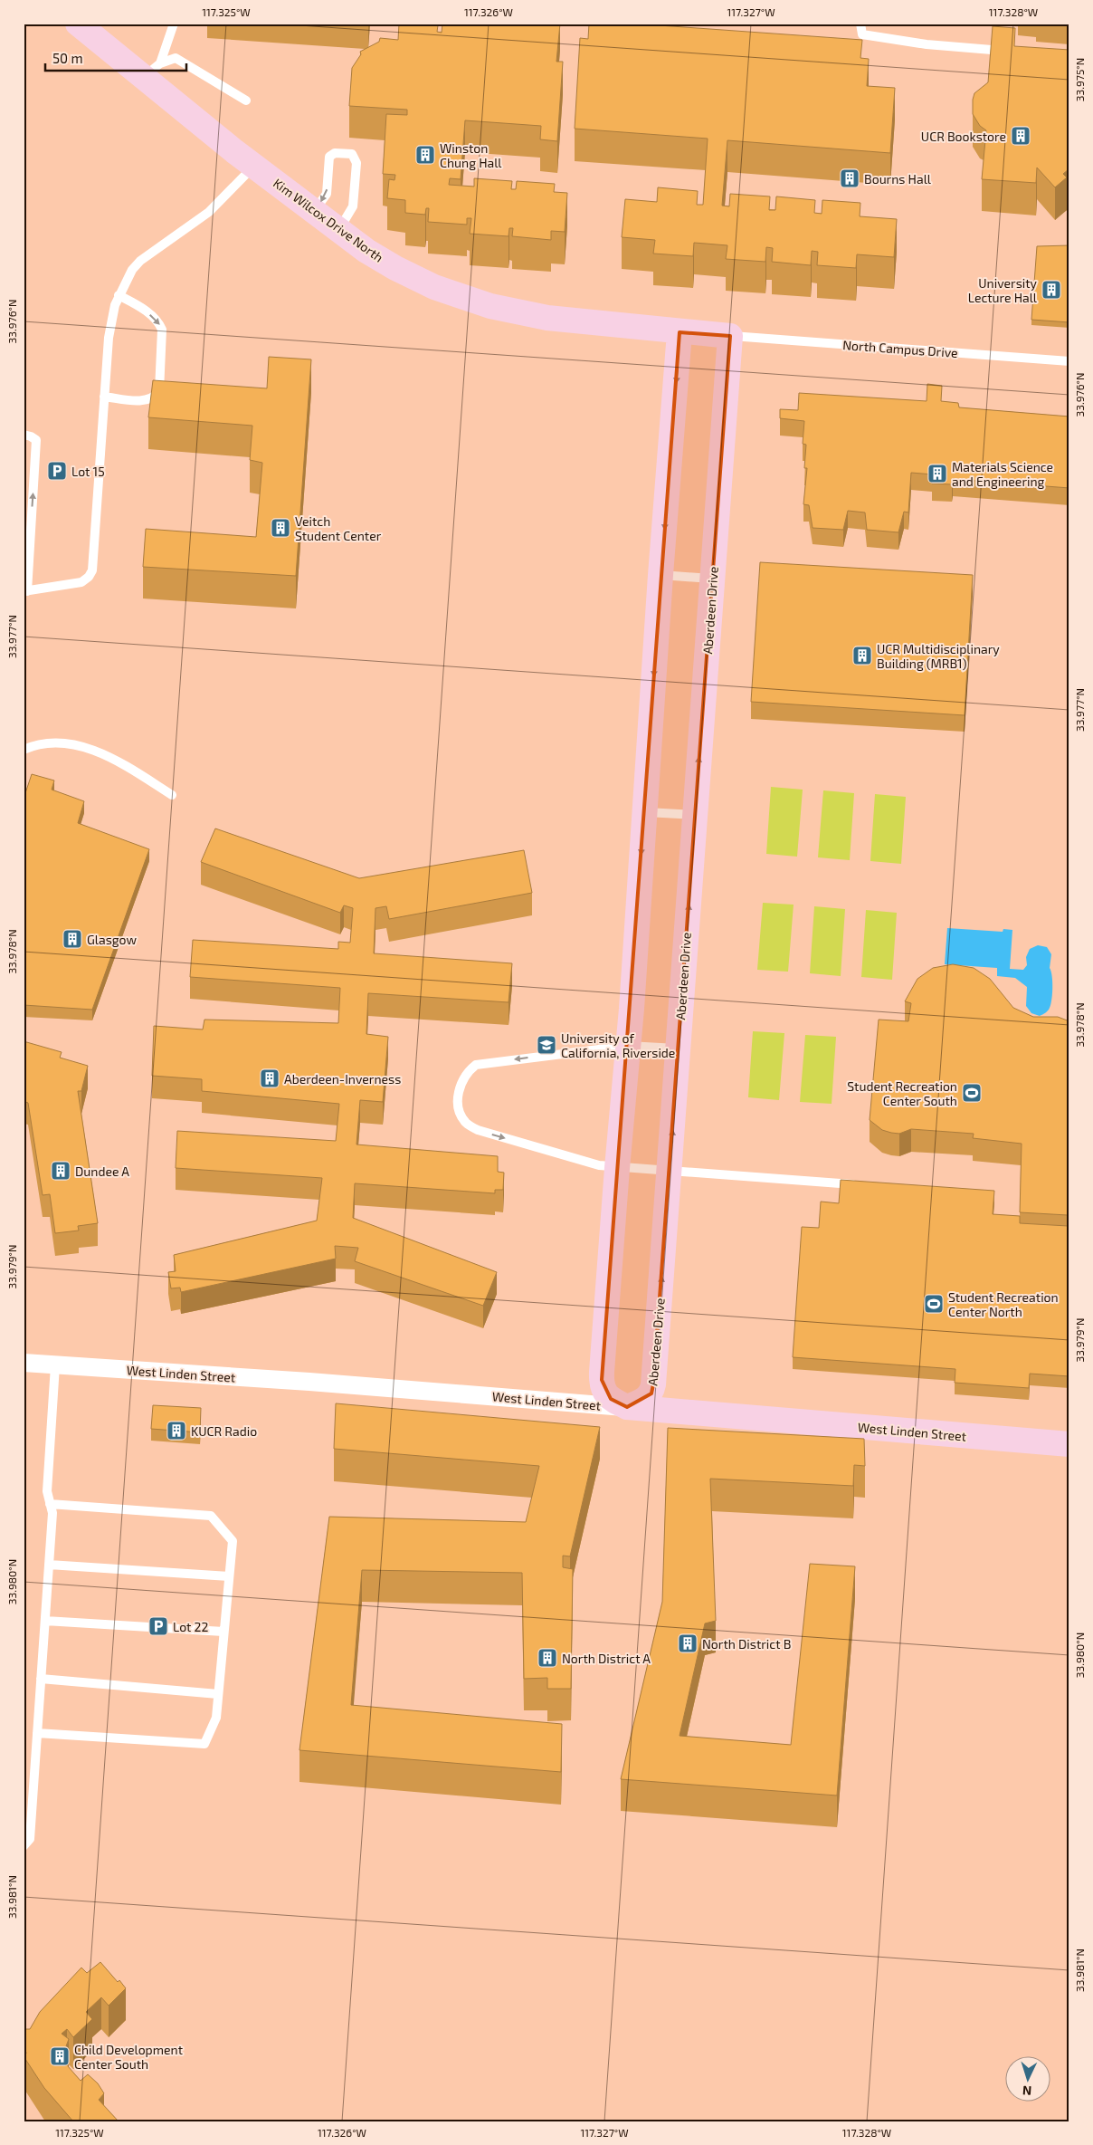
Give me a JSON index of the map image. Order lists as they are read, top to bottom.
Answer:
{
  "streets": {
    "street": ["Kim Wilcox Drive North", "Aberdeen Drive", "West Linden Street"],
    "lane": ["North Campus Drive"]
  },
  "crossings": [
    ["Kim Wilcox Drive North", "North Campus Drive"],
    ["Kim Wilcox Drive North", "Aberdeen Drive"],
    ["North Campus Drive", "Aberdeen Drive"],
    ["Aberdeen Drive", "West Linden Street"]
  ],
  "places": {
    "building": [
      "UCR Bookstore",
      "Winston Chung Hall",
      "Bourns Hall",
      "University Lecture Hall",
      "Materials Science and Engineering",
      "Veitch Student Center",
      "UCR Multidisciplinary Building (MRB1)",
      "Glasgow",
      "Aberdeen-Inverness",
      "Dundee A",
      "KUCR Radio",
      "North District B",
      "North District A",
      "Child Development Center South"
    ],
    "parking": ["Lot 15", "Lot 22"],
    "school or university": ["University of California, Riverside"],
    "sports": ["Student Recreation Center South", "Student Recreation Center North"]
  },
  "scale_bar": "50 m",
  "north": "bottom",
  "coordinates": [
    "117.325°W",
    "117.326°W",
    "117.327°W",
    "117.328°W",
    "33.975°N",
    "33.976°N",
    "33.977°N",
    "33.978°N",
    "33.979°N",
    "33.980°N",
    "33.981°N"
  ]
}
